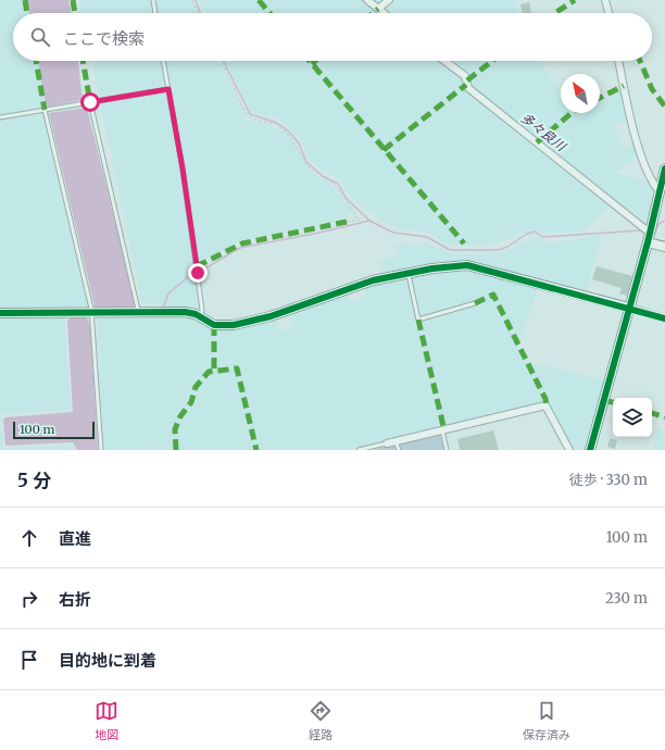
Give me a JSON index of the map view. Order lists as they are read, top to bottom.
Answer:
{
  "water": ["多々良川"],
  "scale_bar": "100 m",
  "north": "top left",
  "page": {
    "search": "ここで検索",
    "scale": "100 m",
    "heading": ["5 分", "徒歩 · 330 m"],
    "list": [
      ["直進", "100 m"],
      ["右折", "230 m"],
      "目的地に到着"
    ],
    "nav": ["地図", "経路", "保存済み"]
  }
}
